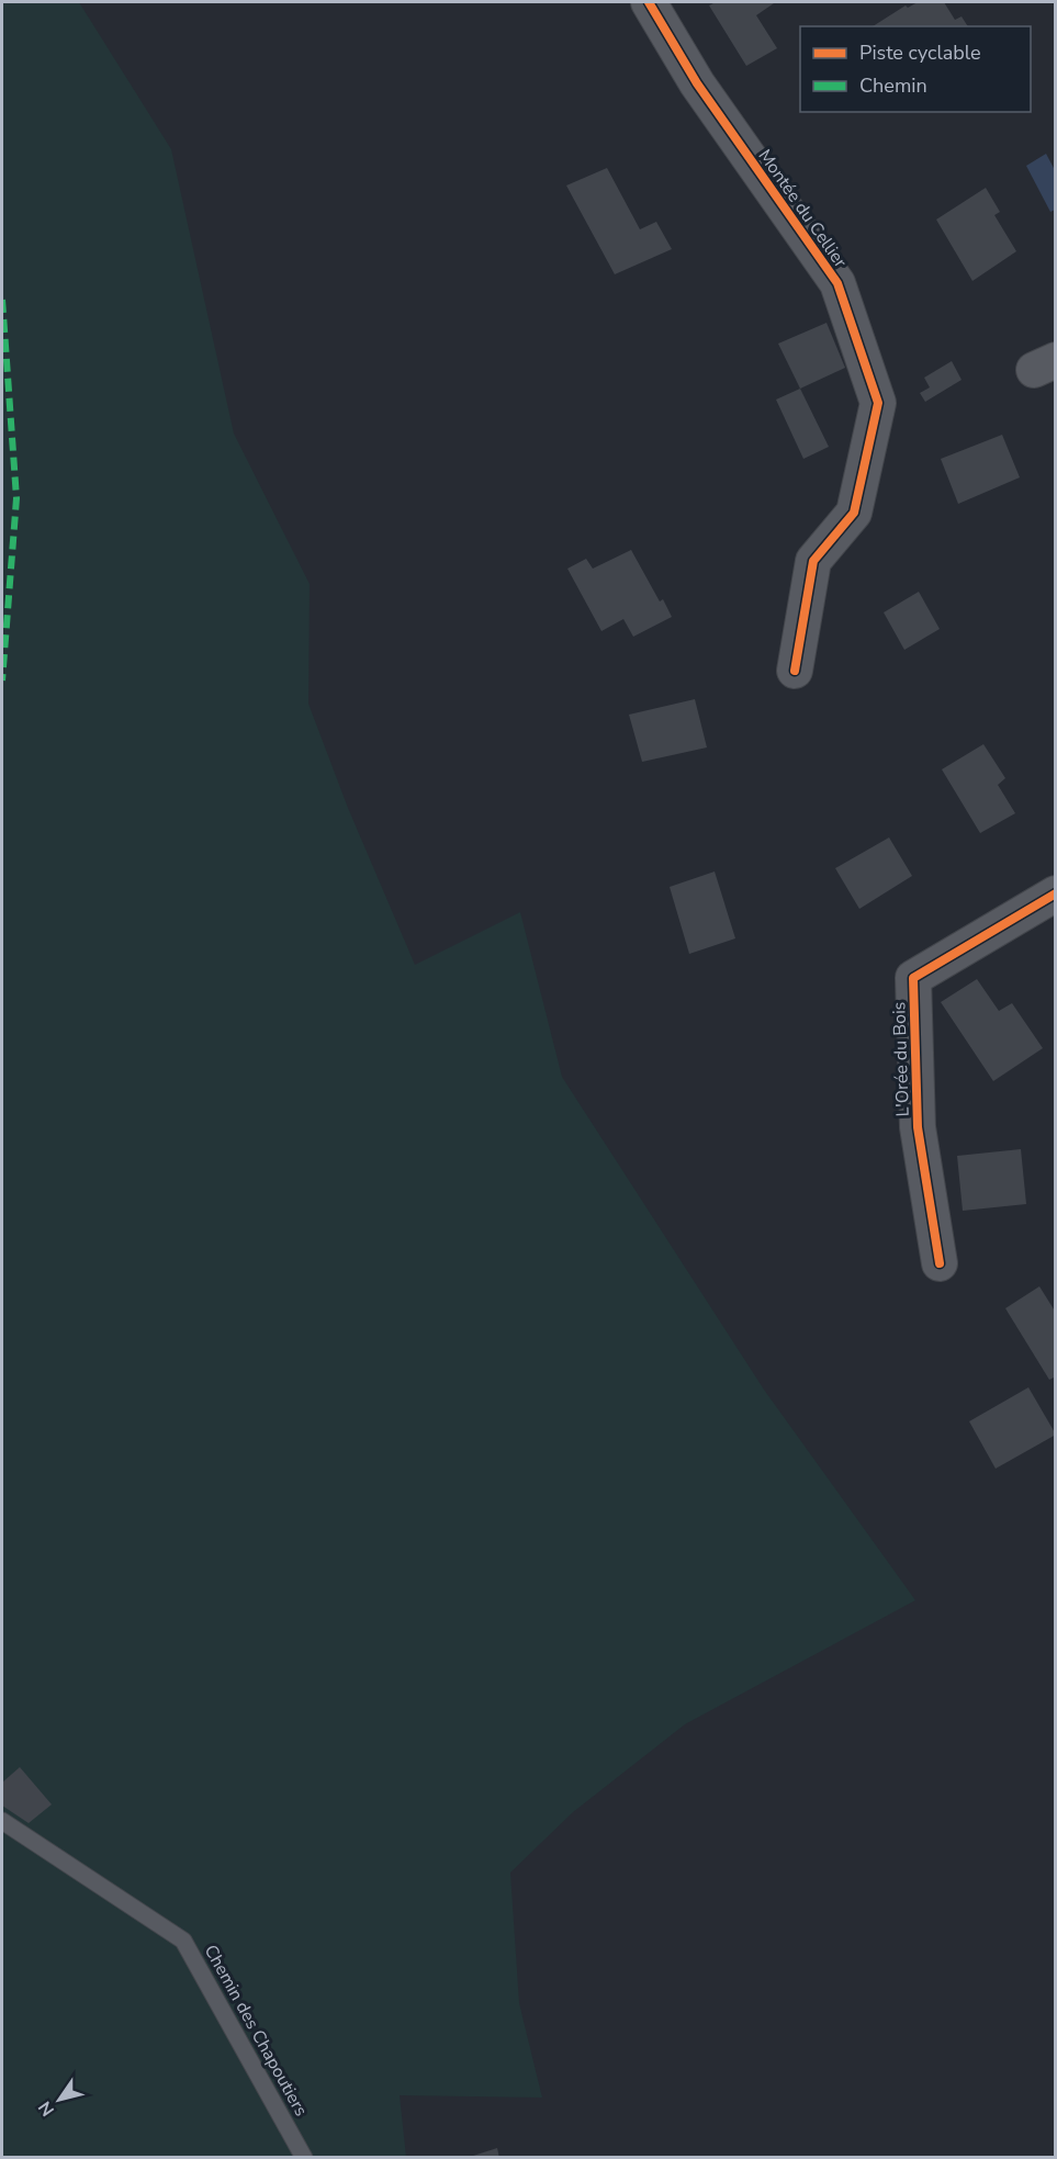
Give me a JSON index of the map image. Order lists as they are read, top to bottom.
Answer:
{
  "streets": {
    "street": ["Montée du Cellier", "L'Orée du Bois"],
    "lane": ["Chemin des Chapoutiers"]
  },
  "legend": ["Piste cyclable", "Chemin"],
  "north": "bottom left"
}
